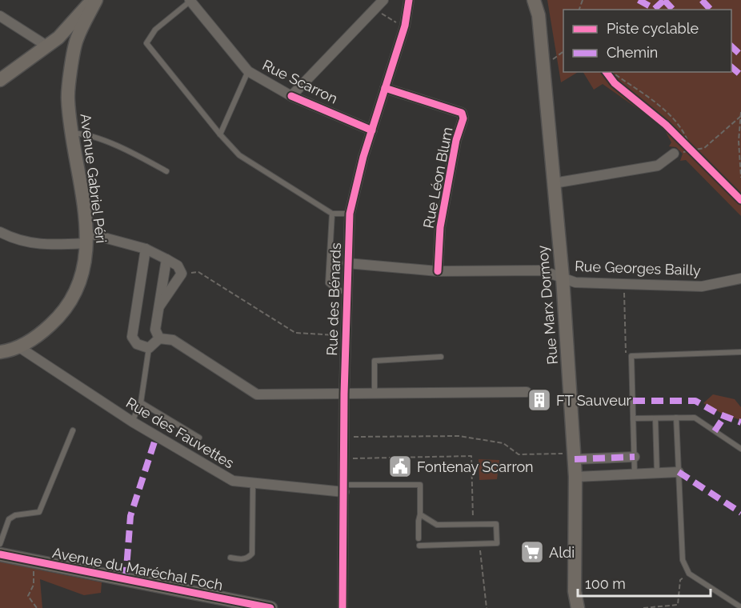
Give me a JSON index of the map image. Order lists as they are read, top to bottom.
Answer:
{
  "streets": {
    "main road": ["Avenue Gabriel Péri", "Rue Marx Dormoy", "Avenue du Maréchal Foch"],
    "street": [
      "Rue Scarron",
      "Rue Léon Blum",
      "Rue Georges Bailly",
      "Rue des Bénards",
      "Rue des Fauvettes"
    ]
  },
  "crossings": [
    ["Rue Scarron", "Rue des Bénards"],
    ["Rue Léon Blum", "Rue Georges Bailly"],
    ["Rue Léon Blum", "Rue des Bénards"],
    ["Avenue Gabriel Péri", "Rue des Fauvettes"],
    ["Rue Georges Bailly", "Rue des Bénards"],
    ["Rue Georges Bailly", "Rue Marx Dormoy"],
    ["Rue des Bénards", "Rue des Fauvettes"]
  ],
  "places": {
    "building": ["FT Sauveur"],
    "public building": ["Fontenay Scarron"],
    "supermarket": ["Aldi"]
  },
  "legend": ["Piste cyclable", "Chemin"],
  "scale_bar": "100 m"
}
